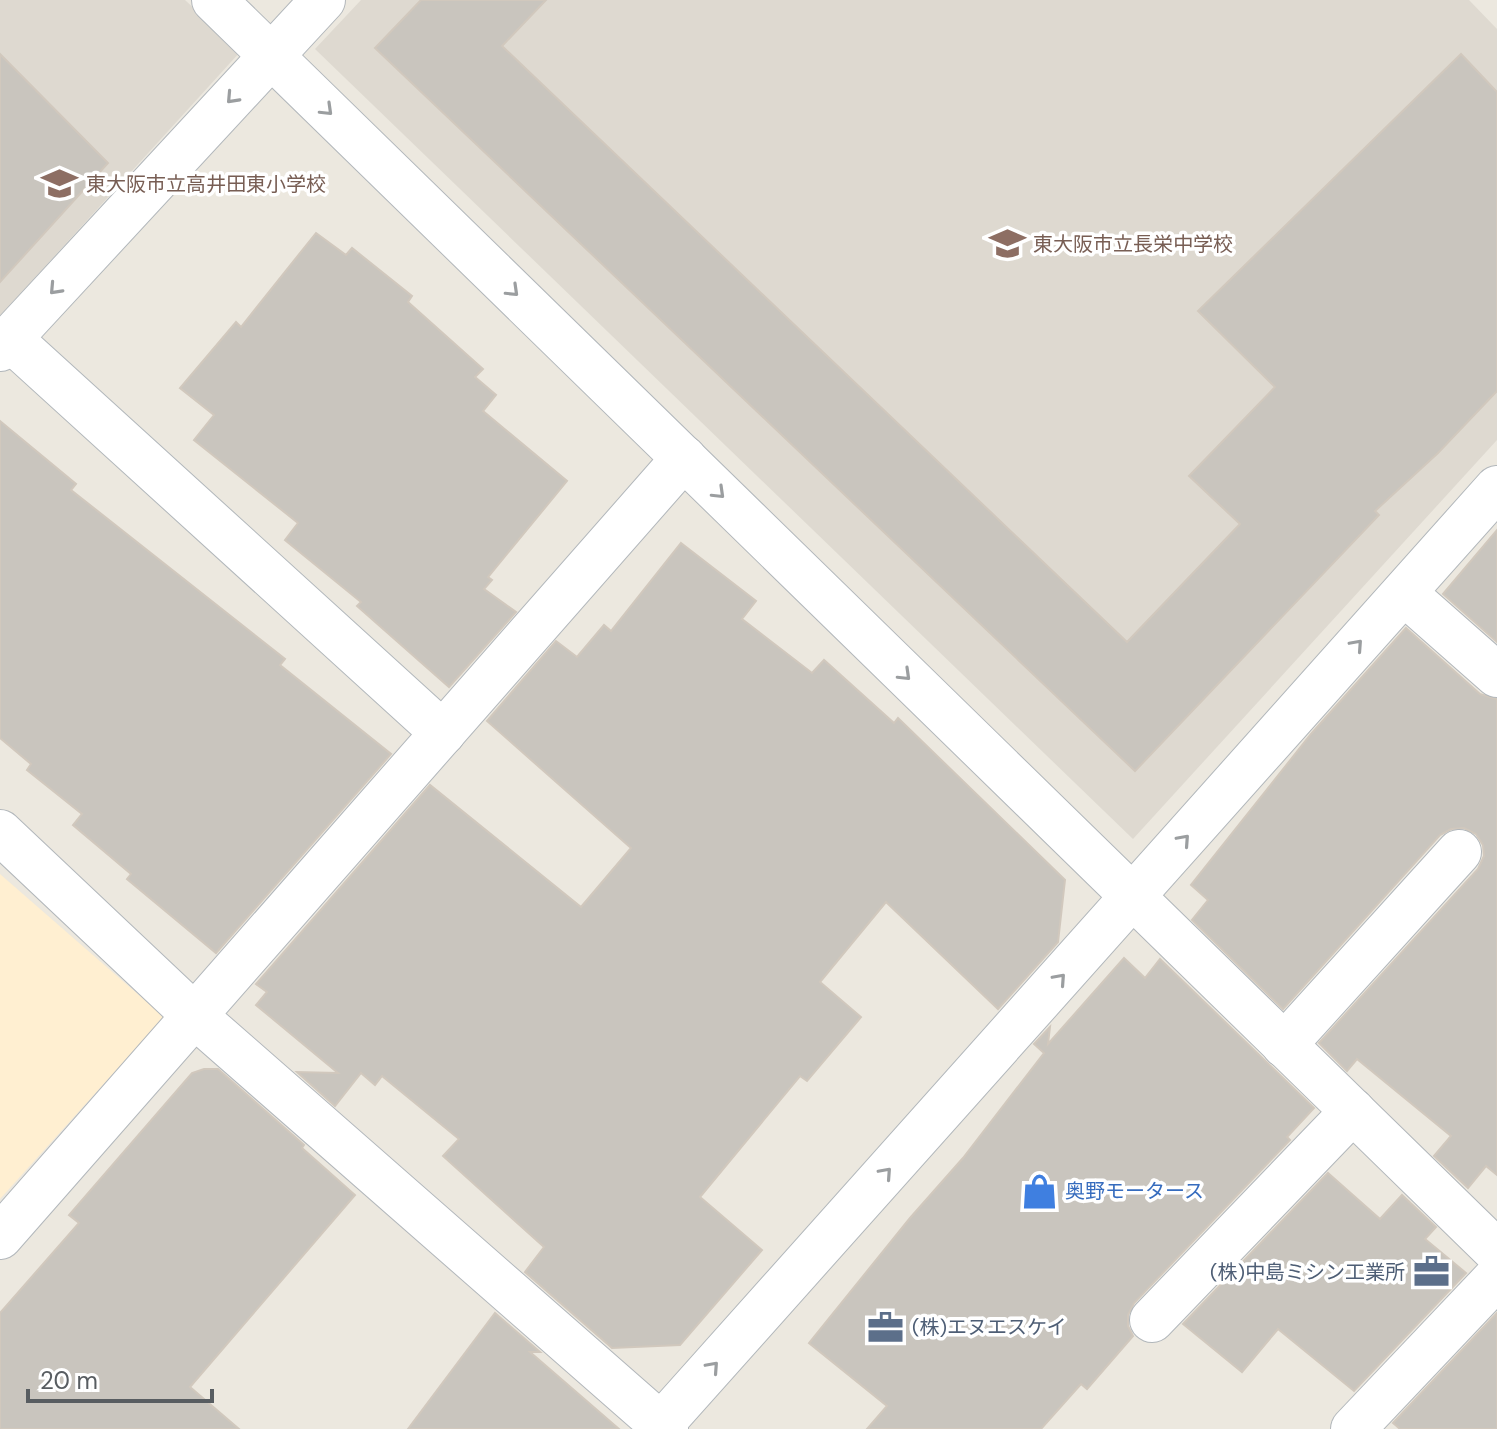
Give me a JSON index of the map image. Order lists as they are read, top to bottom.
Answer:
{
  "places": {
    "school or university": ["東大阪市立高井田東小学校", "東大阪市立長栄中学校"],
    "shop": ["奥野モータース"],
    "office": ["(株)中島ミシン工業所", "(株)エヌエスケイ"]
  },
  "scale_bar": "20 m"
}
